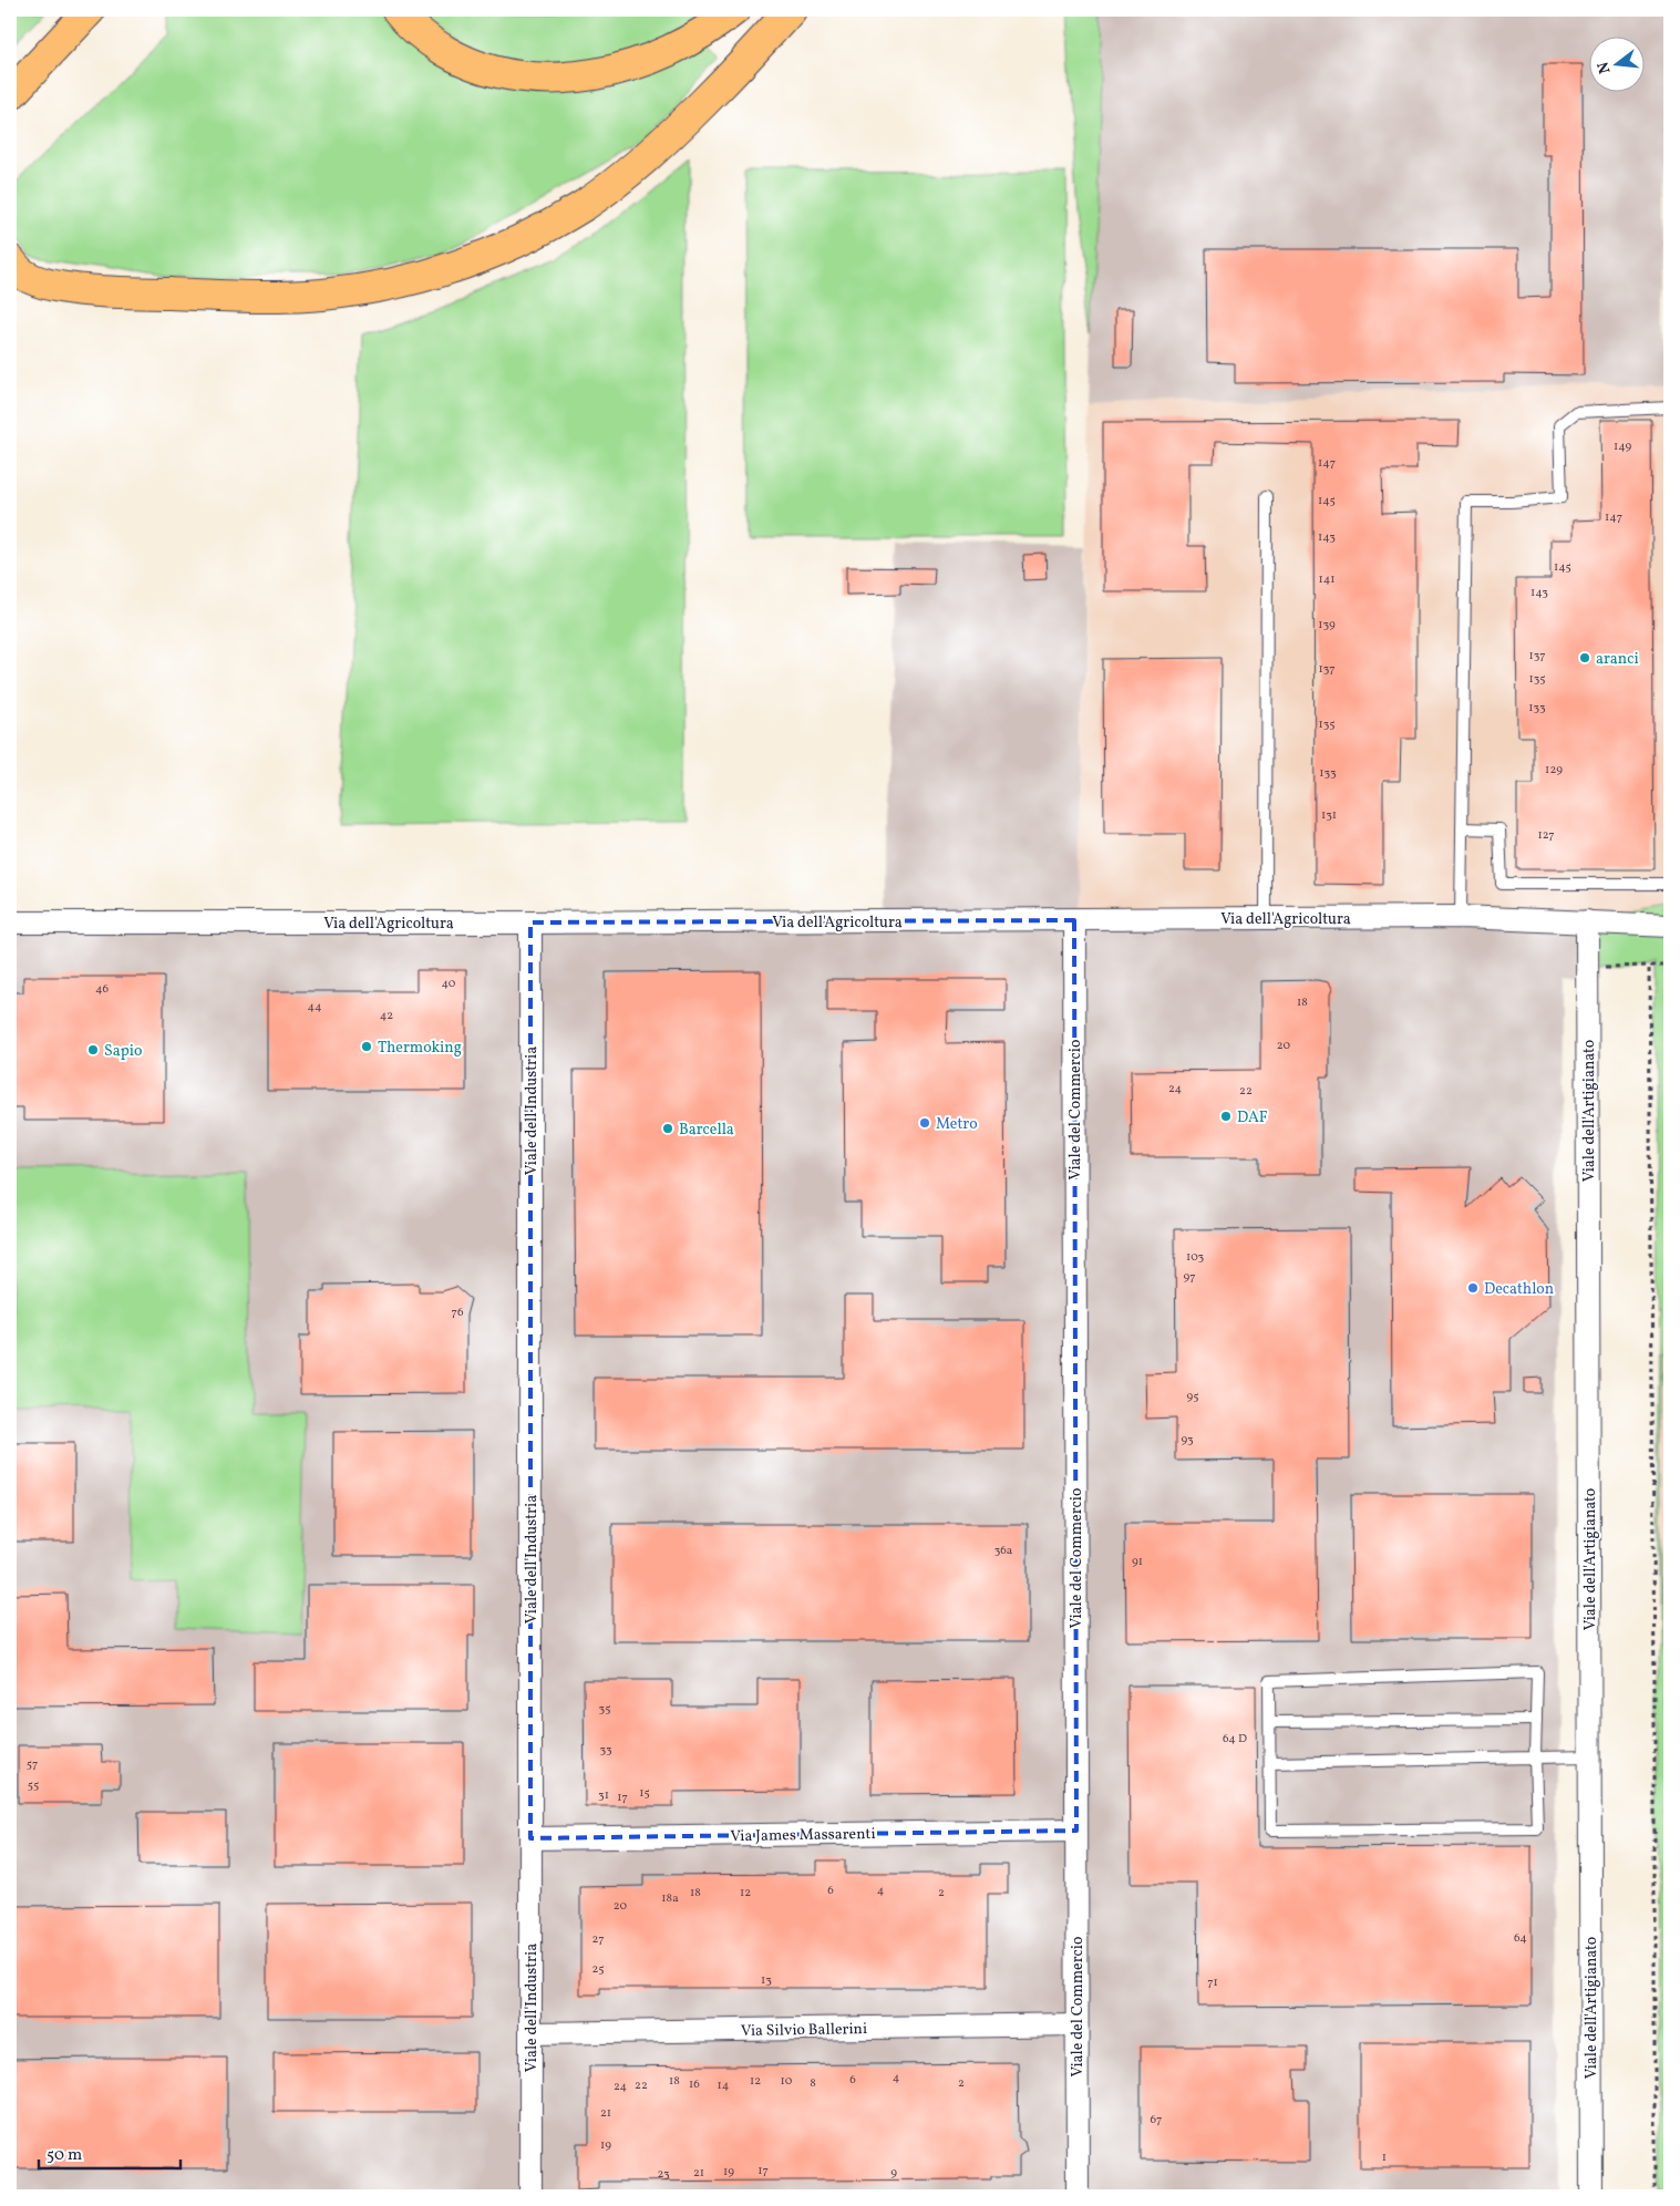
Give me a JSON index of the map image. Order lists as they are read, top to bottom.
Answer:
{
  "streets": {
    "street": [
      "Via dell'Agricoltura",
      "Viale del Commercio",
      "Viale dell'Industria",
      "Viale dell'Artigianato",
      "Via James Massarenti",
      "Via Silvio Ballerini"
    ]
  },
  "crossings": [
    ["Via dell'Agricoltura", "Viale del Commercio"],
    ["Via dell'Agricoltura", "Viale dell'Industria"],
    ["Via dell'Agricoltura", "Viale dell'Artigianato"],
    ["Viale del Commercio", "Via James Massarenti"],
    ["Viale del Commercio", "Via Silvio Ballerini"],
    ["Viale dell'Industria", "Via James Massarenti"],
    ["Viale dell'Industria", "Via Silvio Ballerini"]
  ],
  "places": [
    "aranci",
    "Thermoking",
    "Sapio",
    "DAF",
    "Metro",
    "Barcella",
    "Decathlon"
  ],
  "house_numbers": [
    "149",
    "147",
    "145",
    "147",
    "143",
    "145",
    "141",
    "143",
    "139",
    "137",
    "137",
    "135",
    "133",
    "135",
    "129",
    "133",
    "131",
    "127",
    "40",
    "46",
    "18",
    "44",
    "42",
    "20",
    "24",
    "22",
    "103",
    "97",
    "76",
    "95",
    "93",
    "36a",
    "91",
    "35",
    "64 D",
    "33",
    "57",
    "55",
    "15",
    "31",
    "17",
    "6",
    "4",
    "18",
    "12",
    "2",
    "18a",
    "20",
    "64",
    "27",
    "25",
    "13",
    "71",
    "4",
    "6",
    "18",
    "12",
    "10",
    "8",
    "2",
    "16",
    "22",
    "14",
    "24",
    "21",
    "67",
    "19",
    "1",
    "17",
    "19",
    "21",
    "9",
    "23"
  ],
  "scale_bar": "50 m",
  "north": "left"
}
